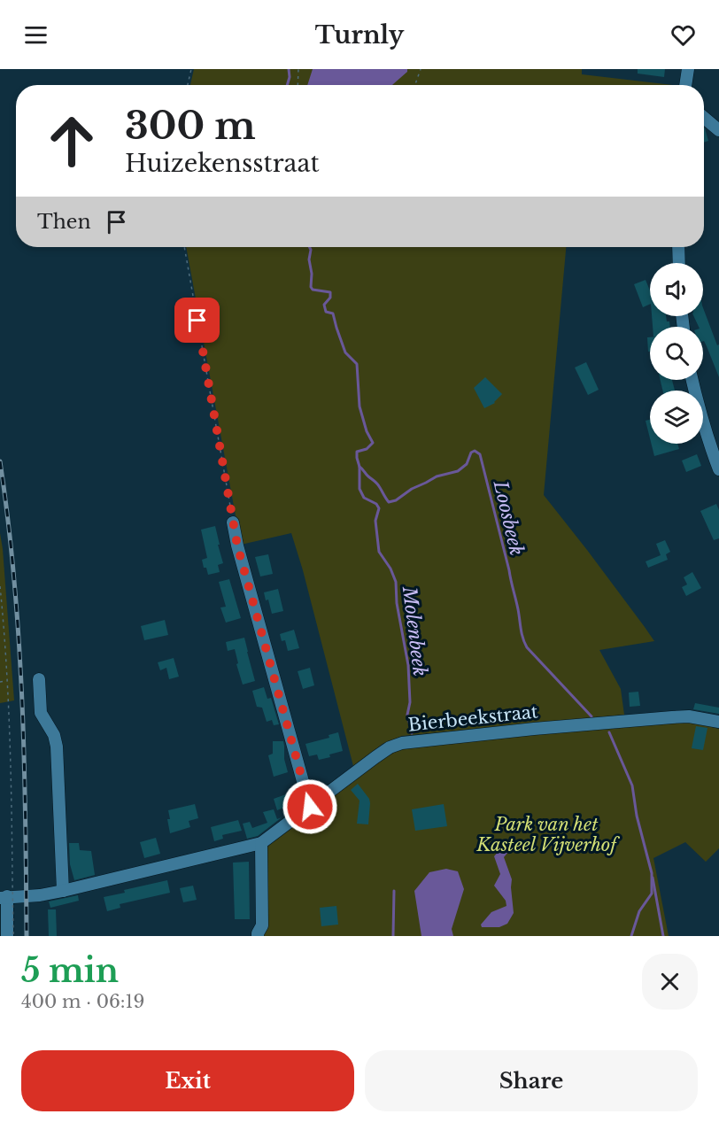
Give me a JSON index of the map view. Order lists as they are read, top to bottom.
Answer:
{
  "streets": {
    "street": ["Bierbeekstraat"]
  },
  "water": ["Loosbeek", "Molenbeek"],
  "parks": ["Park van het Kasteel Vijverhof"],
  "page": {
    "header": "Turnly",
    "turn": ["300 m", "Huizekensstraat"],
    "then": "Then",
    "heading": ["5 min", "400 m · 06:19"],
    "buttons": ["Exit", "Share"]
  }
}
